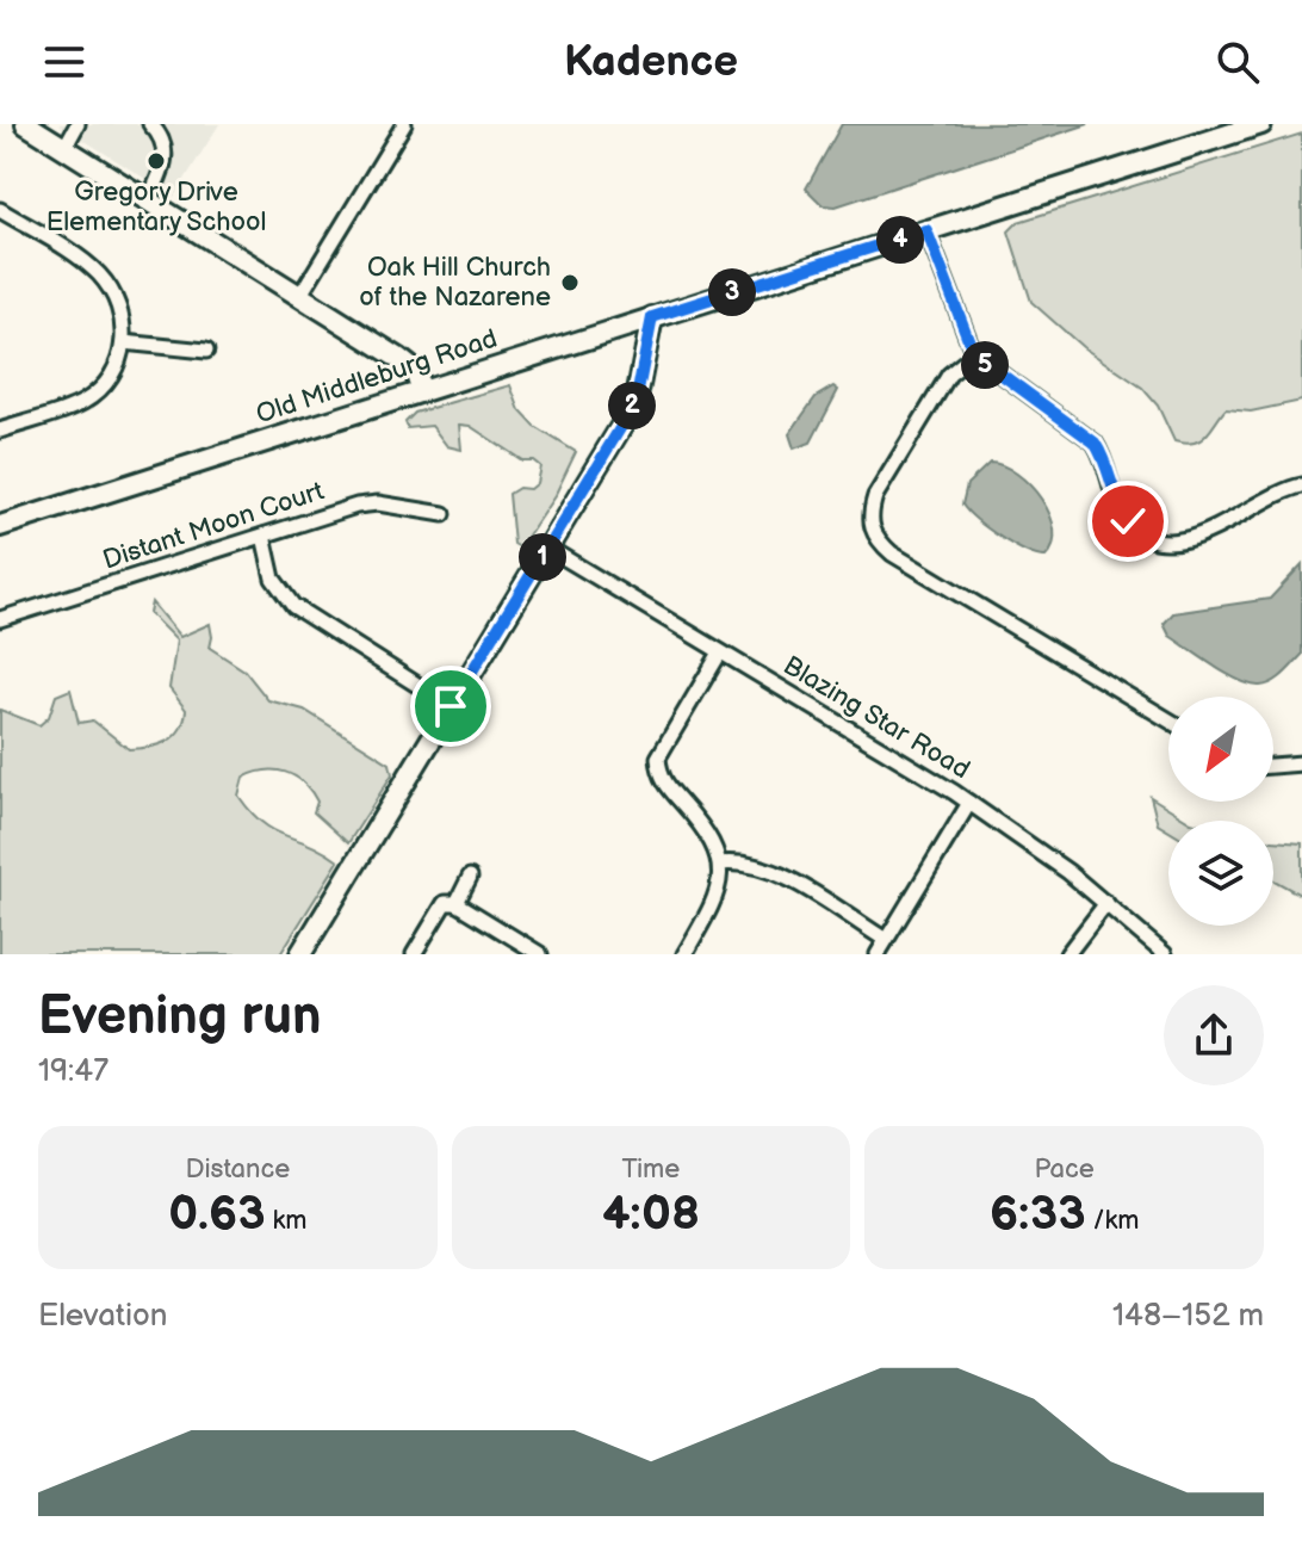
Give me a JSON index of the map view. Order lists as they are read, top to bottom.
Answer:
{
  "streets": {
    "main road": ["Old Middleburg Road"],
    "street": ["Distant Moon Court", "Blazing Star Road"]
  },
  "places": ["Gregory Drive Elementary School", "Oak Hill Church of the Nazarene"],
  "north": "bottom left",
  "page": {
    "header": "Kadence",
    "pins": [
      "4",
      "3",
      "5",
      "2",
      "1"
    ],
    "heading": ["Evening run", "19:47"],
    "stats": [
      ["Distance", "0.63 km"],
      ["Time", "4:08"],
      ["Pace", "6:33 /km"]
    ],
    "chart": ["Elevation", "148–152 m"]
  }
}
